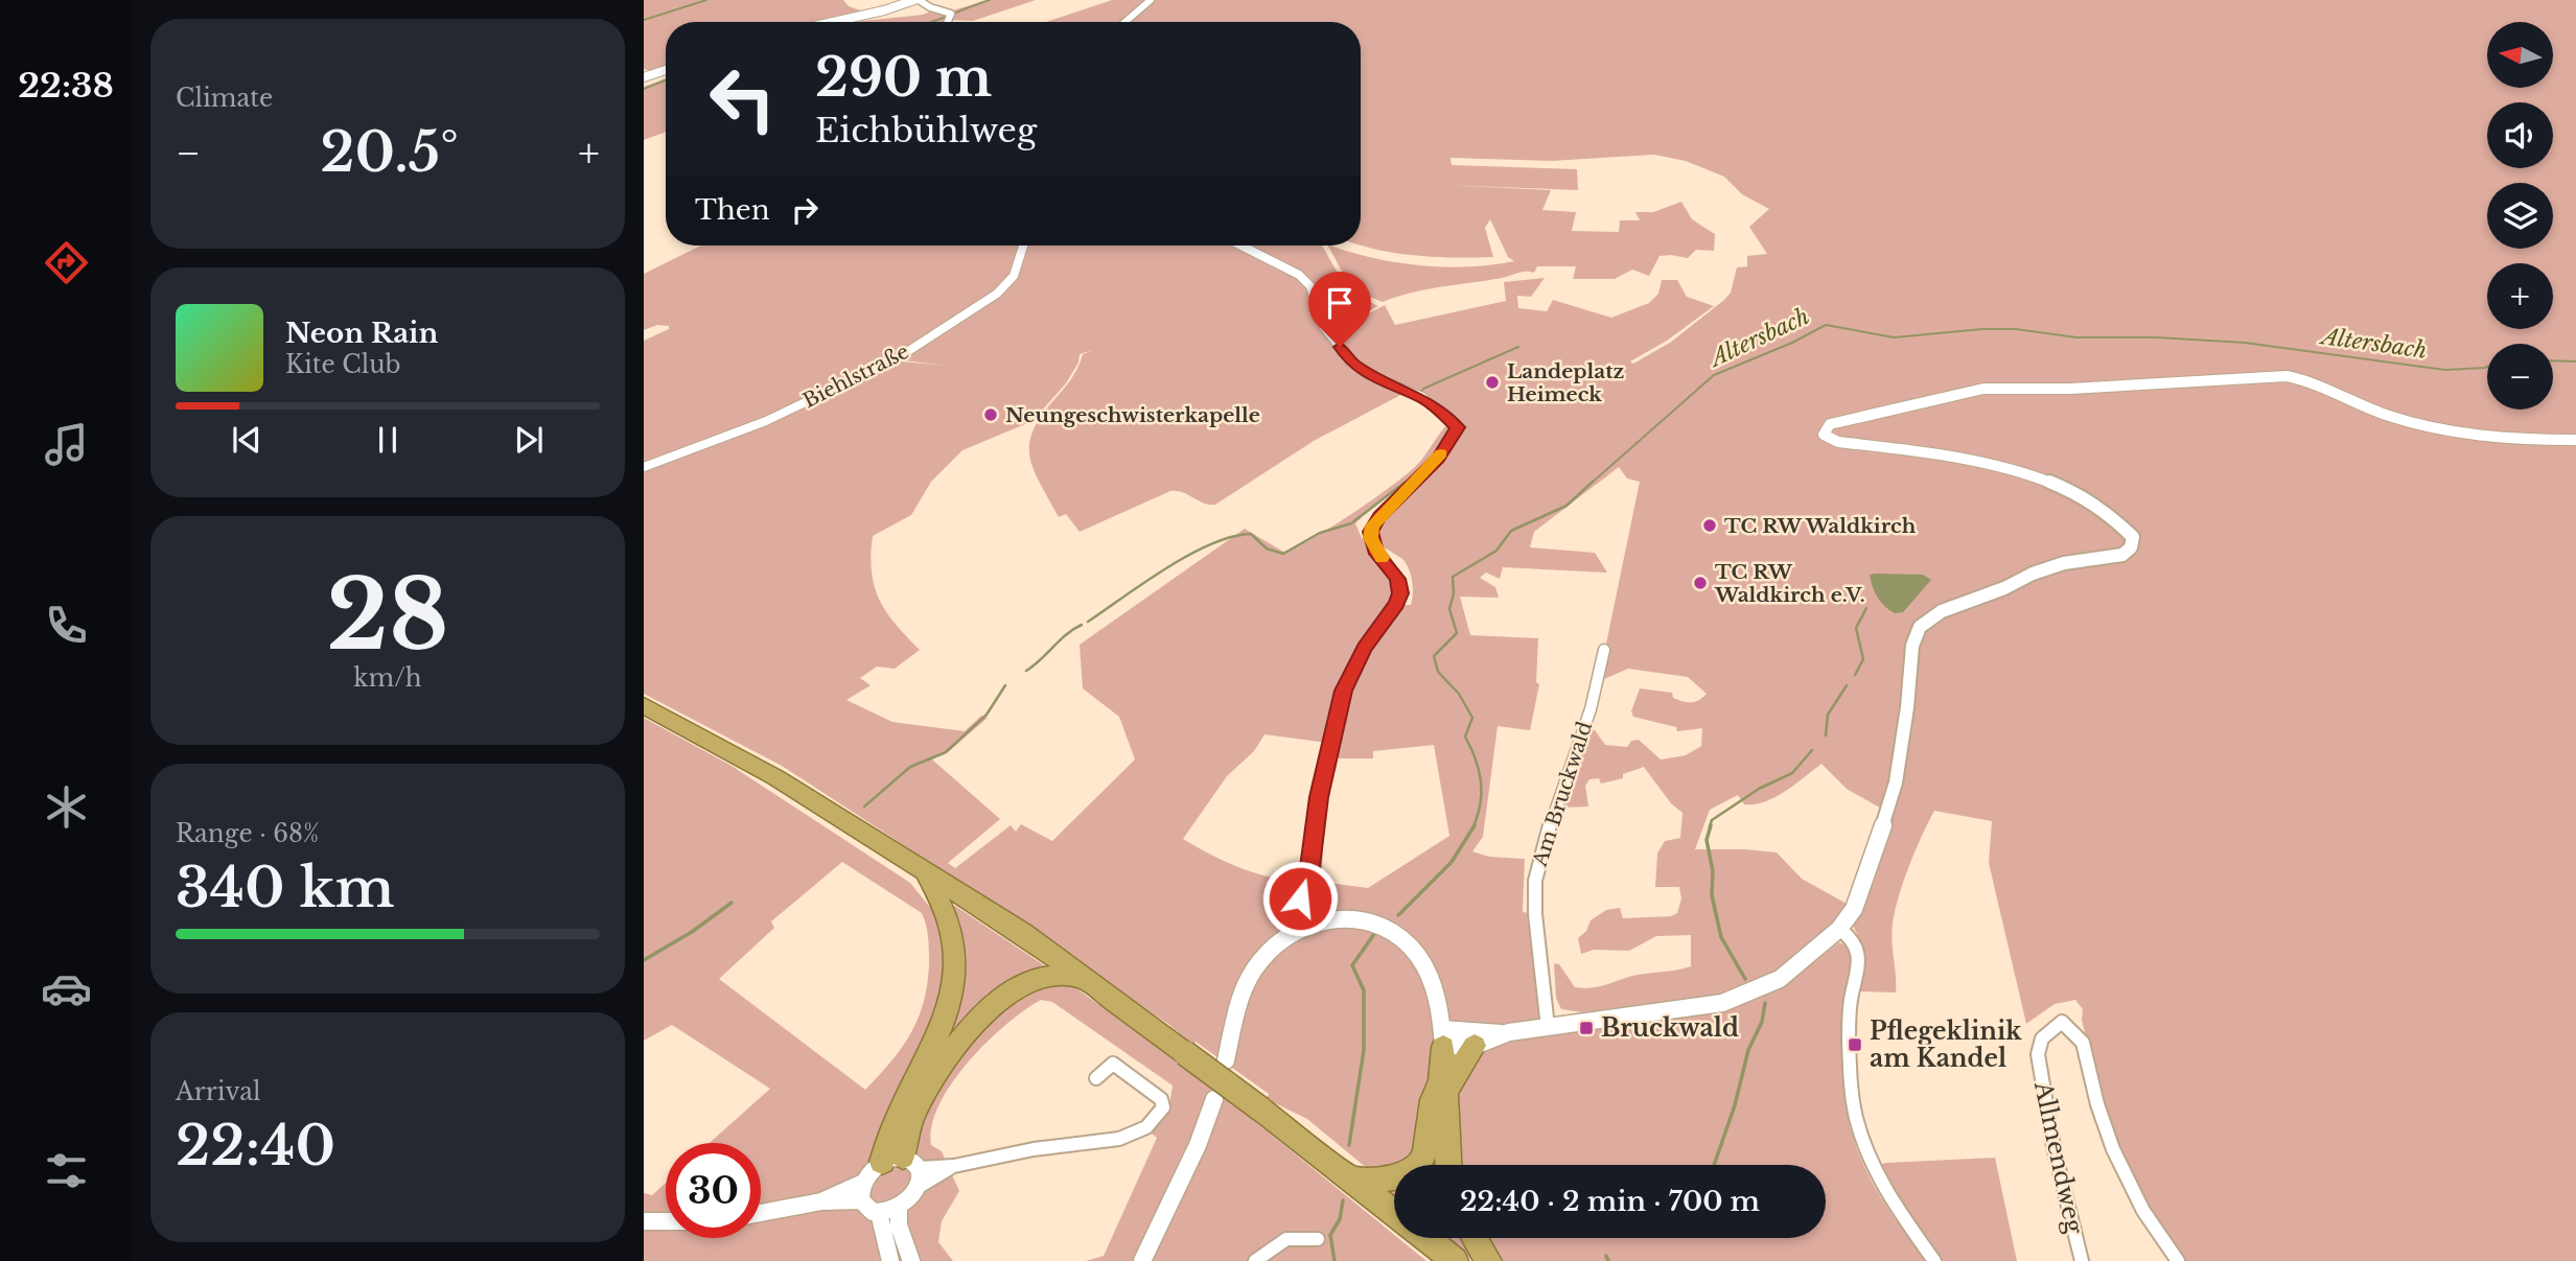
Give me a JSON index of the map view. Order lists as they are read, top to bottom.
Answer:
{
  "streets": {
    "street": ["Biehlstraße", "Am Bruckwald", "Allmendweg"]
  },
  "water": ["Altersbach"],
  "places": {
    "other": [
      "Landeplatz Heimeck",
      "Neungeschwisterkapelle",
      "TC RW Waldkirch",
      "TC RW Waldkirch e.V."
    ],
    "transit": ["Bruckwald", "Pflegeklinik am Kandel"]
  },
  "north": "left",
  "page": {
    "tabs": "22:38",
    "tile": [
      "Climate",
      ["28", "km/h"],
      ["Range · 68%", "340 km"],
      ["Arrival", "22:40"]
    ],
    "map_buttons": ["+", "−"],
    "turn": ["290 m", "Eichbühlweg"],
    "heat": ["−", "20.5°", "+"],
    "then": "Then",
    "song": ["Neon Rain", "Kite Club"],
    "limit": "30",
    "trip": "22:40 · 2 min · 700 m"
  }
}
